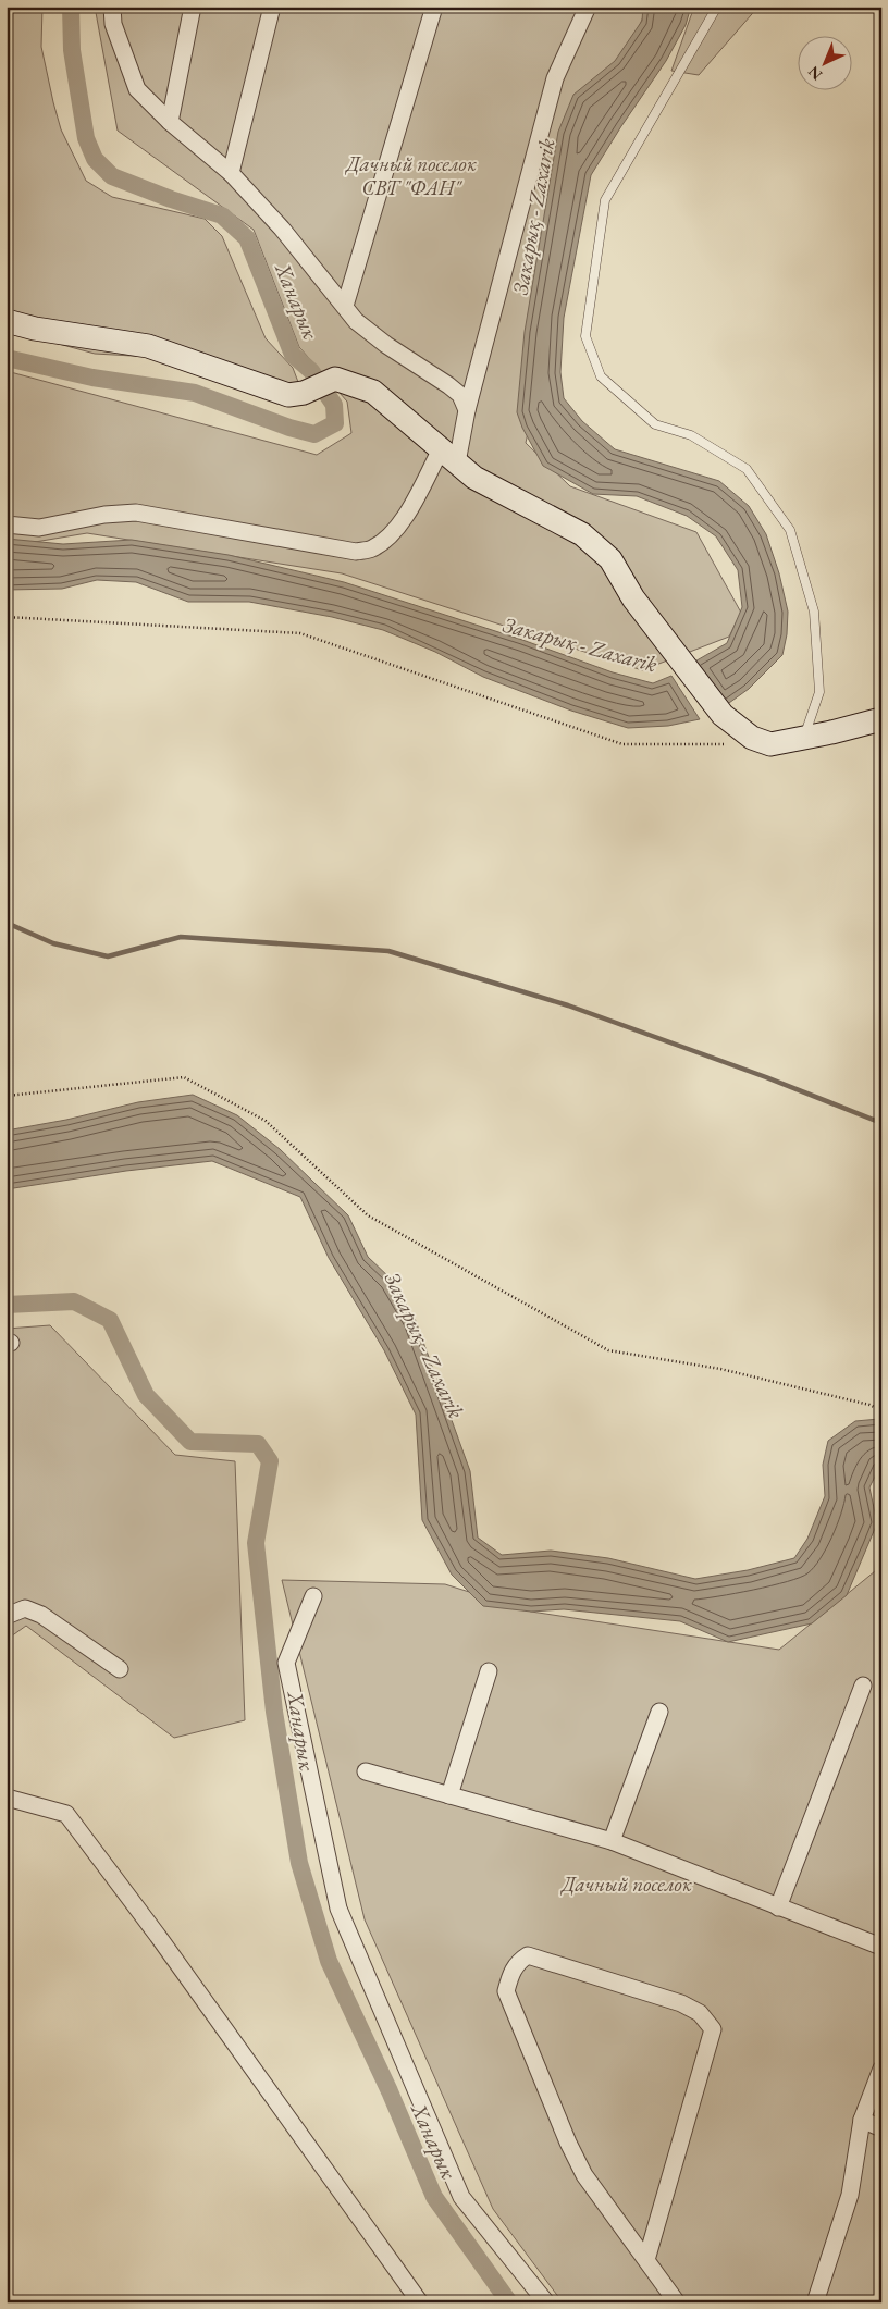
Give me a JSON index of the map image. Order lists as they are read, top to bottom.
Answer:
{
  "water": ["Закарық - Zaxarik", "Ханарык"],
  "parks": ["Дачный поселок СВТ \"ФАН\"", "Дачный поселок"],
  "north": "bottom left"
}
